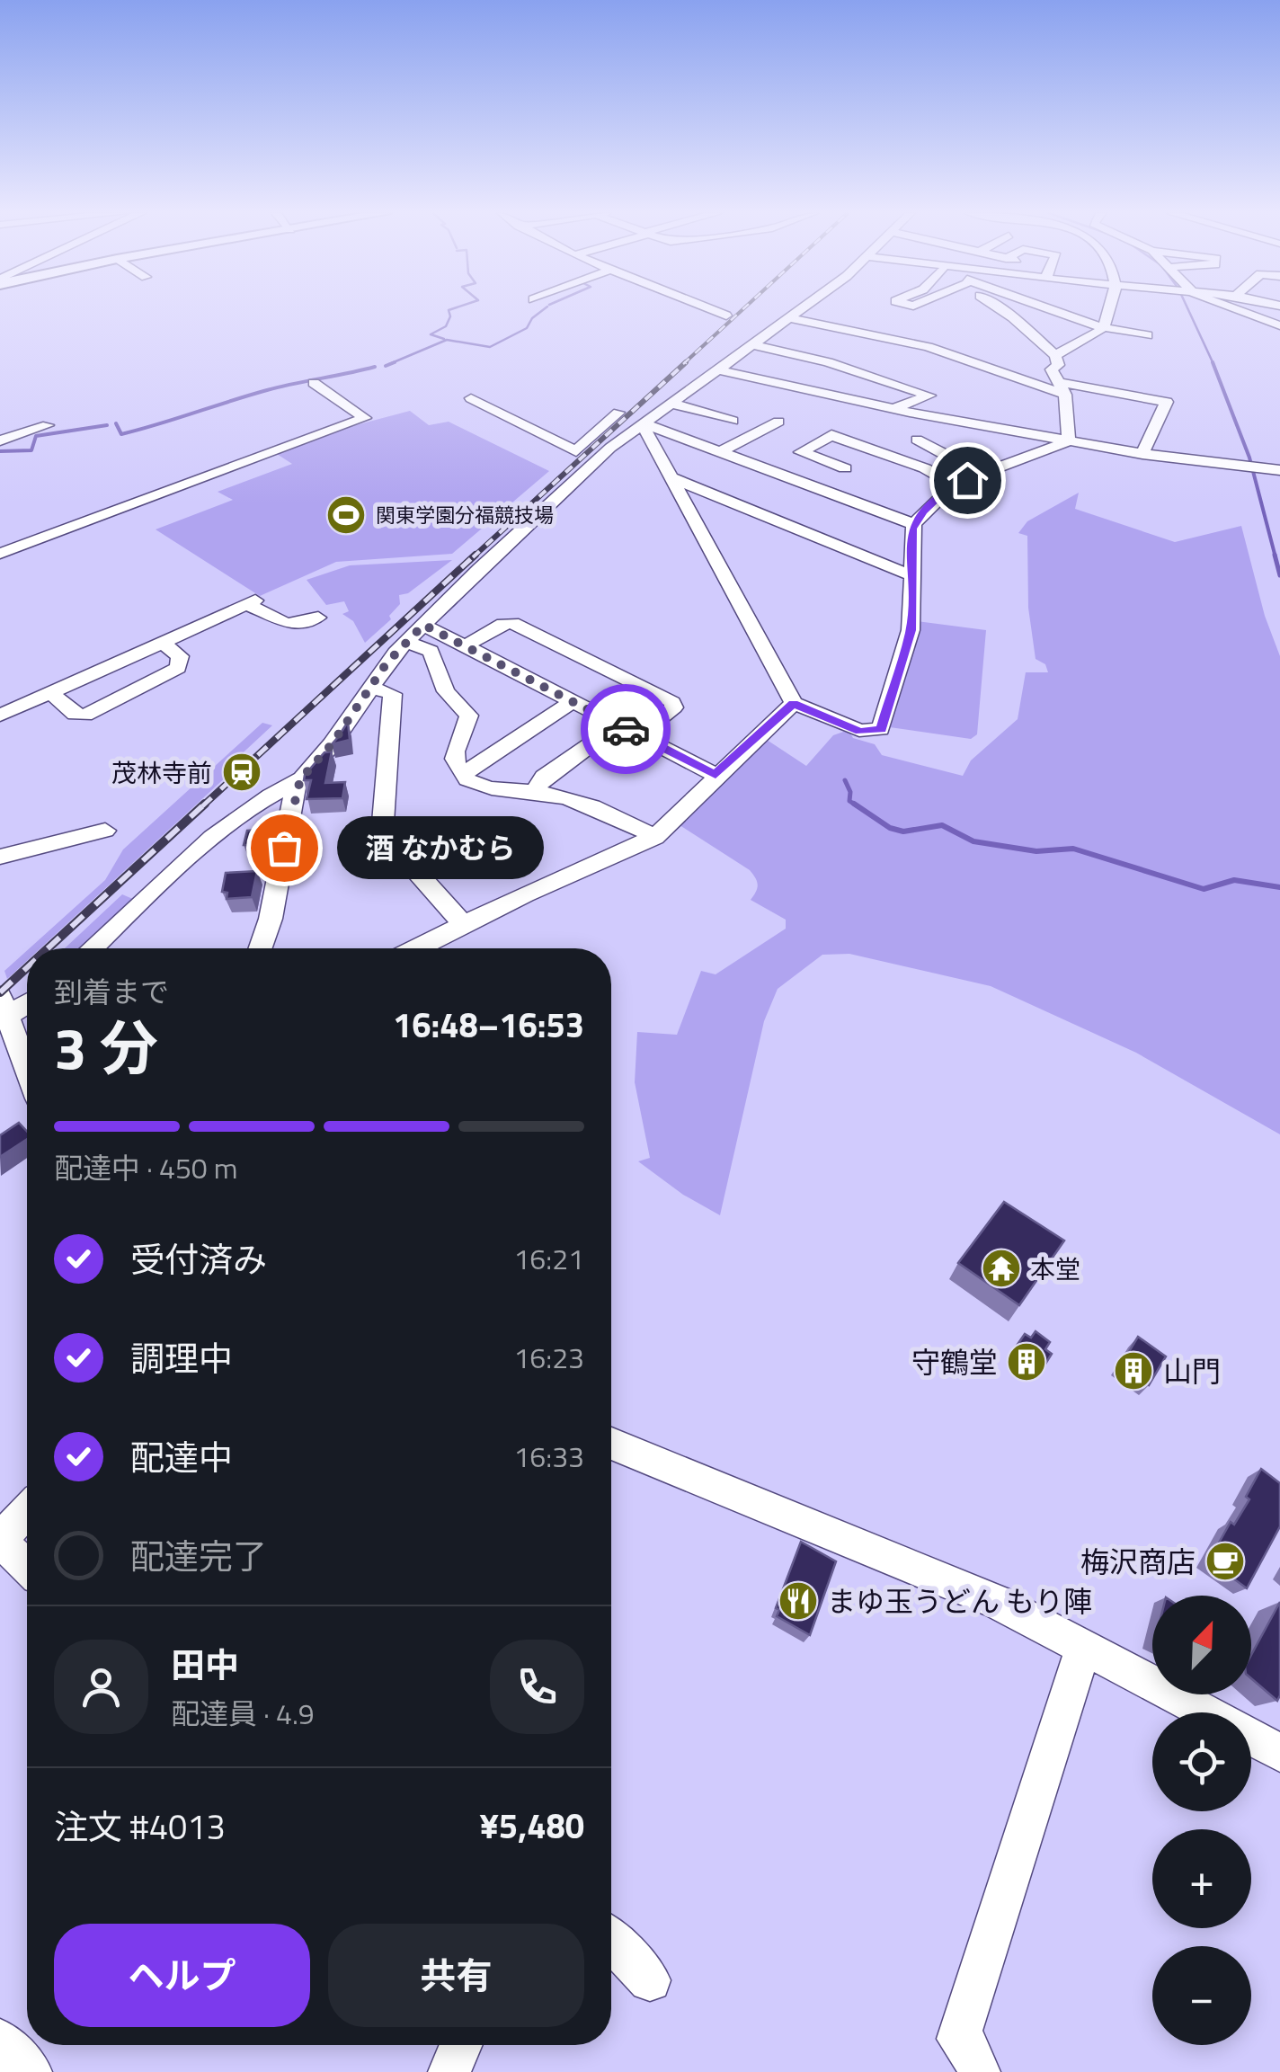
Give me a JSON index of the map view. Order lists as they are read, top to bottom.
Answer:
{
  "places": {
    "sports": ["関東学園分福競技場"],
    "station": ["茂林寺前"],
    "other": ["酒 なかむら"],
    "temple": ["本堂"],
    "building": ["守鶴堂", "山門"],
    "cafe": ["梅沢商店"],
    "restaurant": ["まゆ玉うどん もり陣"]
  },
  "north": "top right",
  "page": {
    "bubble": "酒 なかむら",
    "heading": ["3 分", "到着まで", "16:48–16:53"],
    "panel": [
      "田中",
      "配達員 · 4.9",
      "注文 #4013",
      "¥5,480"
    ],
    "bar": "配達中 · 450 m",
    "list": [
      ["受付済み", "16:21"],
      ["調理中", "16:23"],
      ["配達中", "16:33"],
      "配達完了"
    ],
    "map_buttons": ["+", "−"],
    "buttons": ["ヘルプ", "共有"]
  }
}
